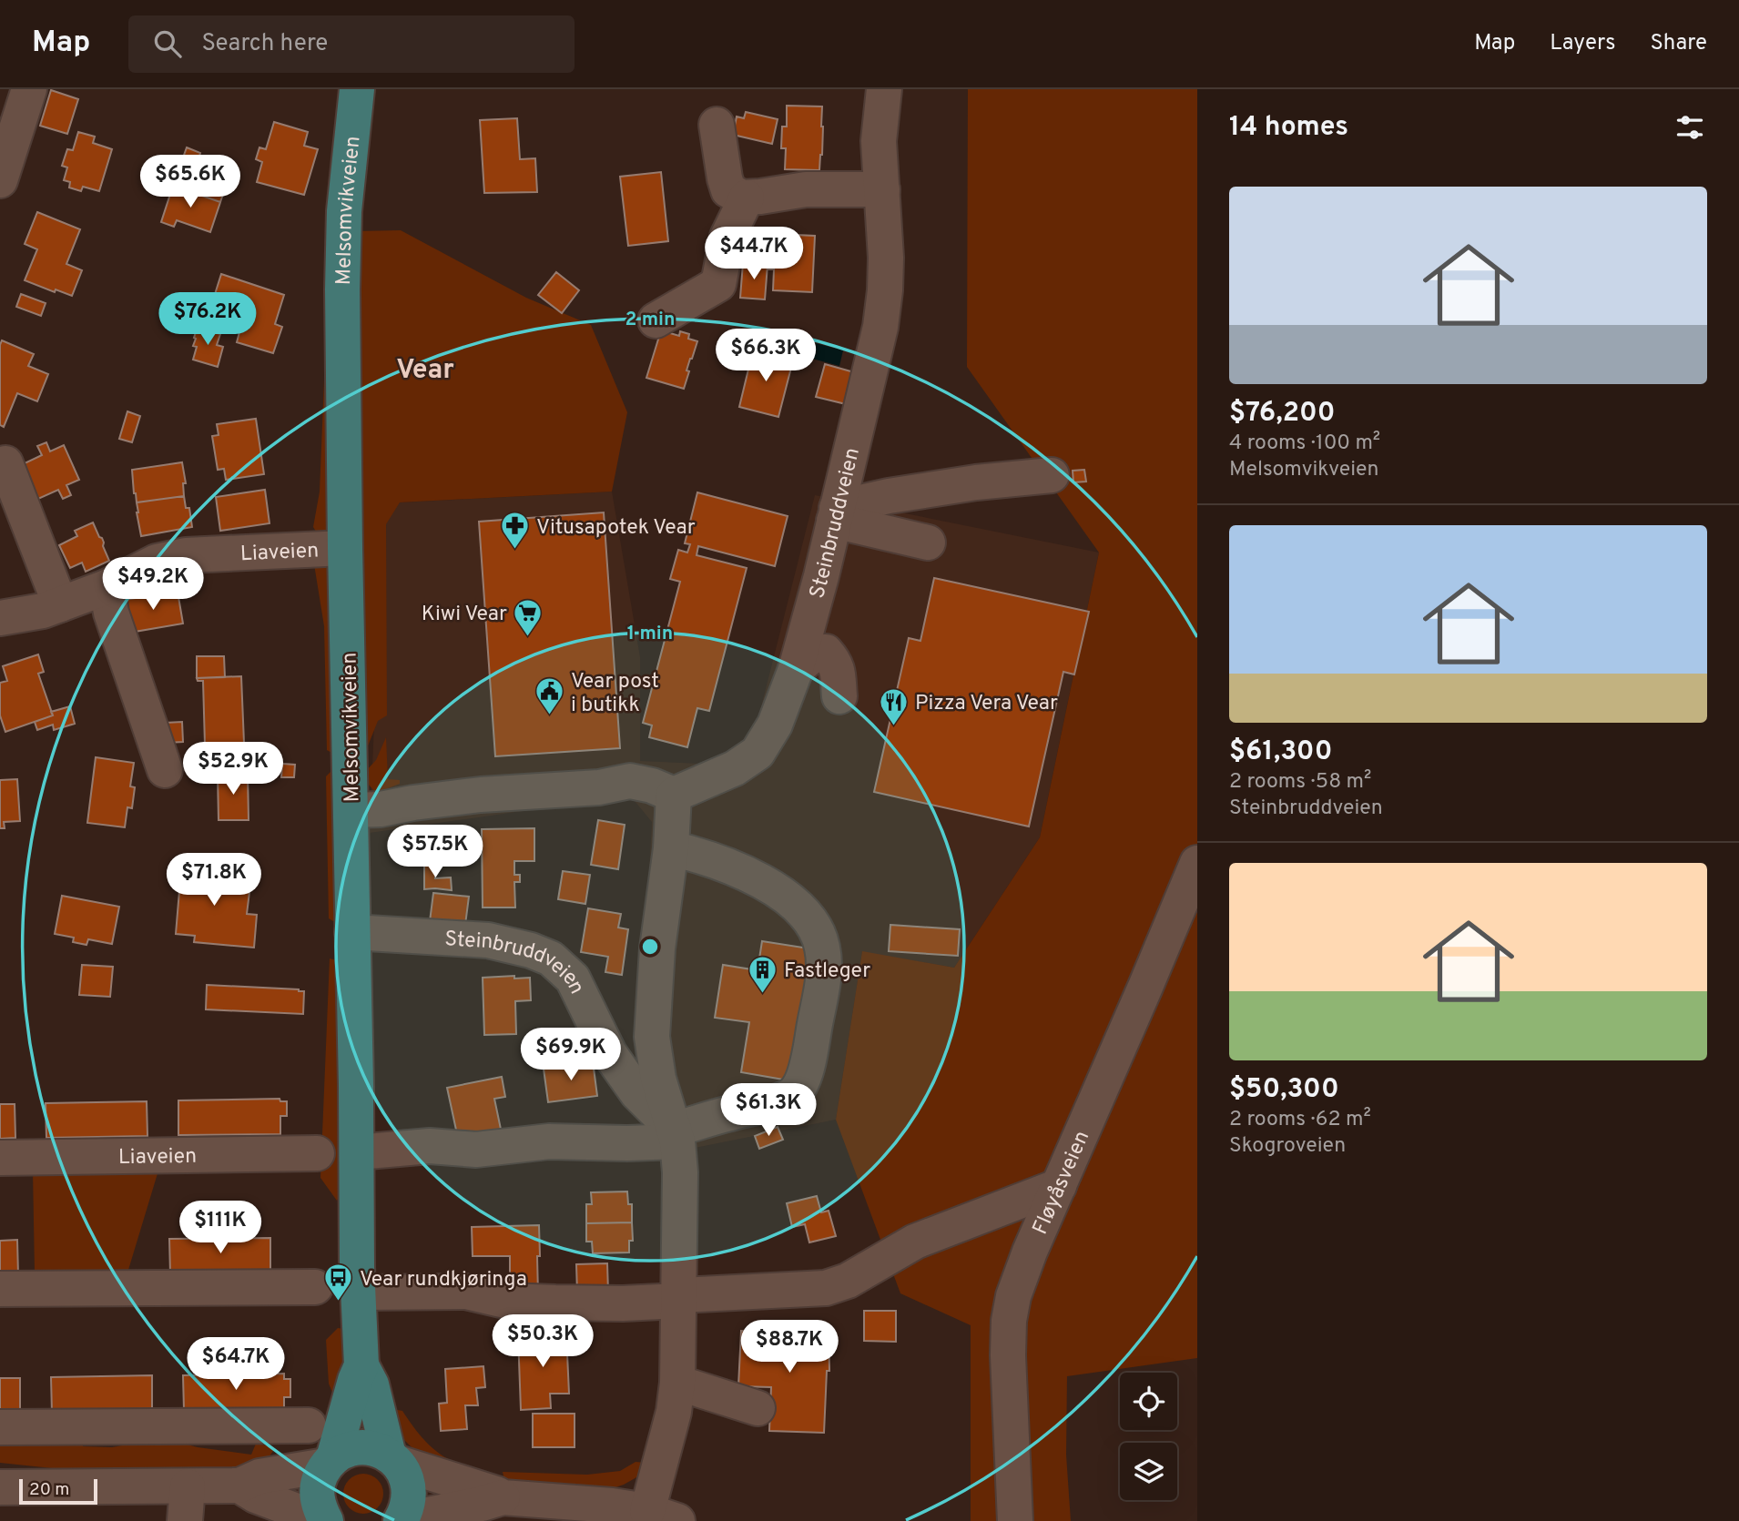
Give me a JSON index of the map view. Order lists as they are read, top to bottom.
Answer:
{
  "streets": {
    "main road": ["Melsomvikveien"],
    "street": ["Steinbruddveien", "Liaveien", "Fløyåsveien"]
  },
  "crossings": [
    ["Melsomvikveien", "Steinbruddveien"],
    ["Melsomvikveien", "Liaveien"]
  ],
  "districts": ["Vear"],
  "places": {
    "pharmacy": ["Vitusapotek Vear"],
    "supermarket": ["Kiwi Vear"],
    "public building": ["Vear post i butikk"],
    "restaurant": ["Pizza Vera Vear"],
    "building": ["Fastleger"],
    "bus stop": ["Vear rundkjøringa"]
  },
  "scale_bar": "20 m",
  "page": {
    "header": "Map",
    "search": "Search here",
    "nav": ["Map", "Layers", "Share"],
    "heading": "14 homes",
    "price": [
      "$65.6K",
      "$44.7K",
      "$76.2K",
      "$66.3K",
      "$49.2K",
      "$52.9K",
      "$57.5K",
      "$71.8K",
      "$69.9K",
      "$61.3K",
      "$111K",
      "$50.3K",
      "$88.7K",
      "$64.7K"
    ],
    "list": [
      {
        "name": "$76,200",
        "note": "4 rooms · 100 m² · Melsomvikveien"
      },
      {
        "name": "$61,300",
        "note": "2 rooms · 58 m² · Steinbruddveien"
      },
      {
        "name": "$50,300",
        "note": "2 rooms · 62 m² · Skogroveien"
      }
    ],
    "scale": "20 m"
  },
  "rings": ["2 min", "1 min"]
}
